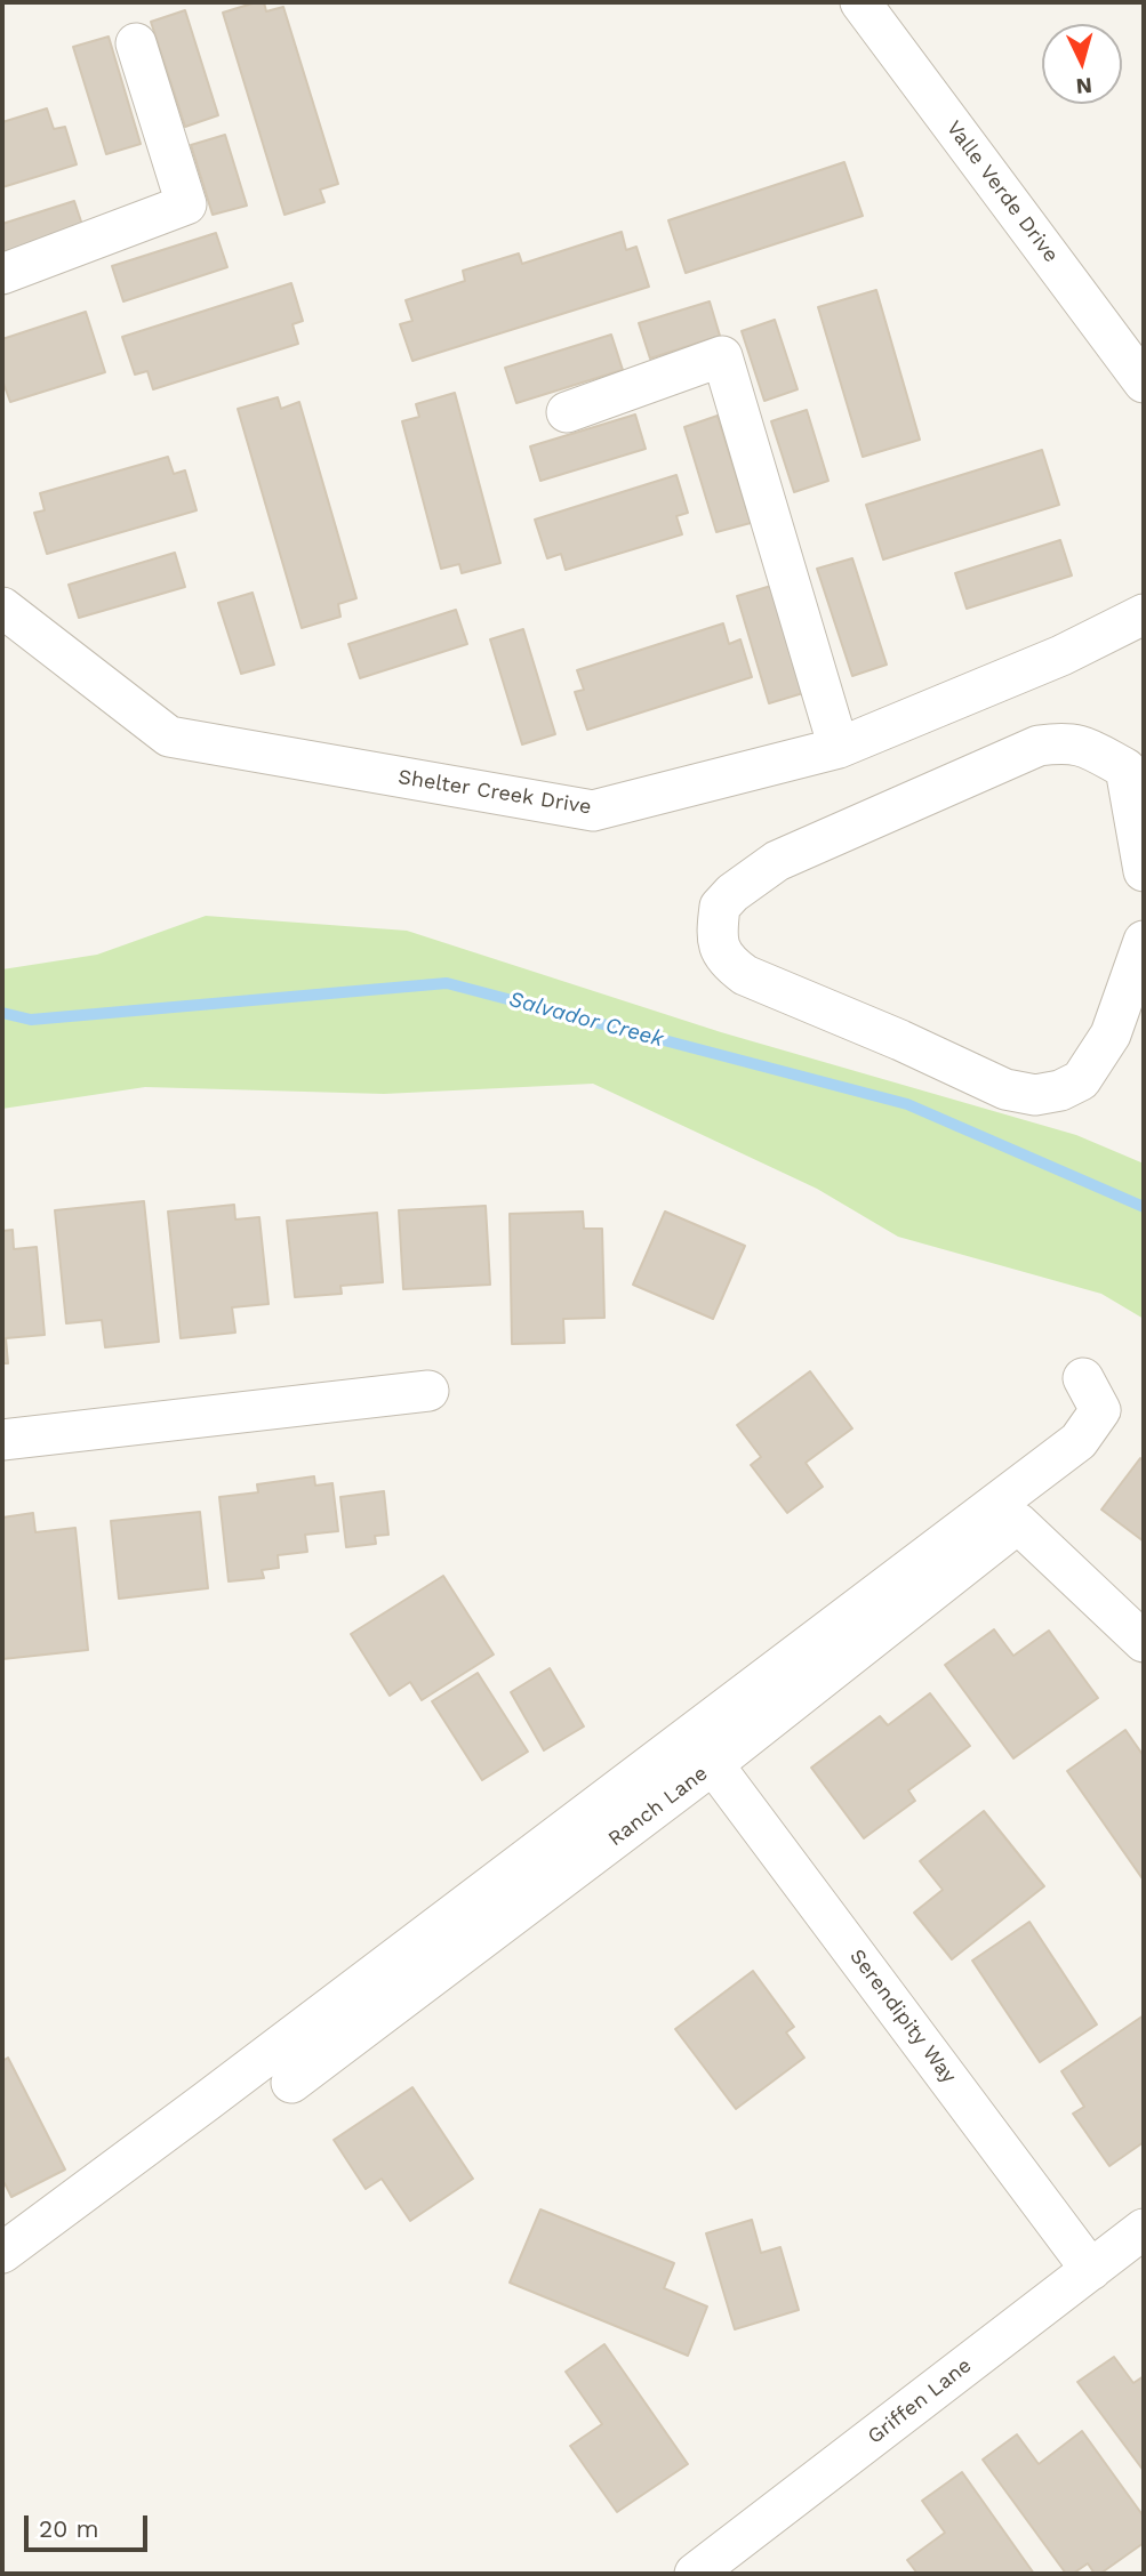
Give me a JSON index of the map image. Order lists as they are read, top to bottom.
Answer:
{
  "streets": {
    "street": [
      "Valle Verde Drive",
      "Shelter Creek Drive",
      "Ranch Lane",
      "Serendipity Way",
      "Griffen Lane"
    ]
  },
  "crossings": [
    ["Ranch Lane", "Serendipity Way"],
    ["Serendipity Way", "Griffen Lane"]
  ],
  "water": ["Salvador Creek"],
  "scale_bar": "20 m",
  "north": "bottom"
}
